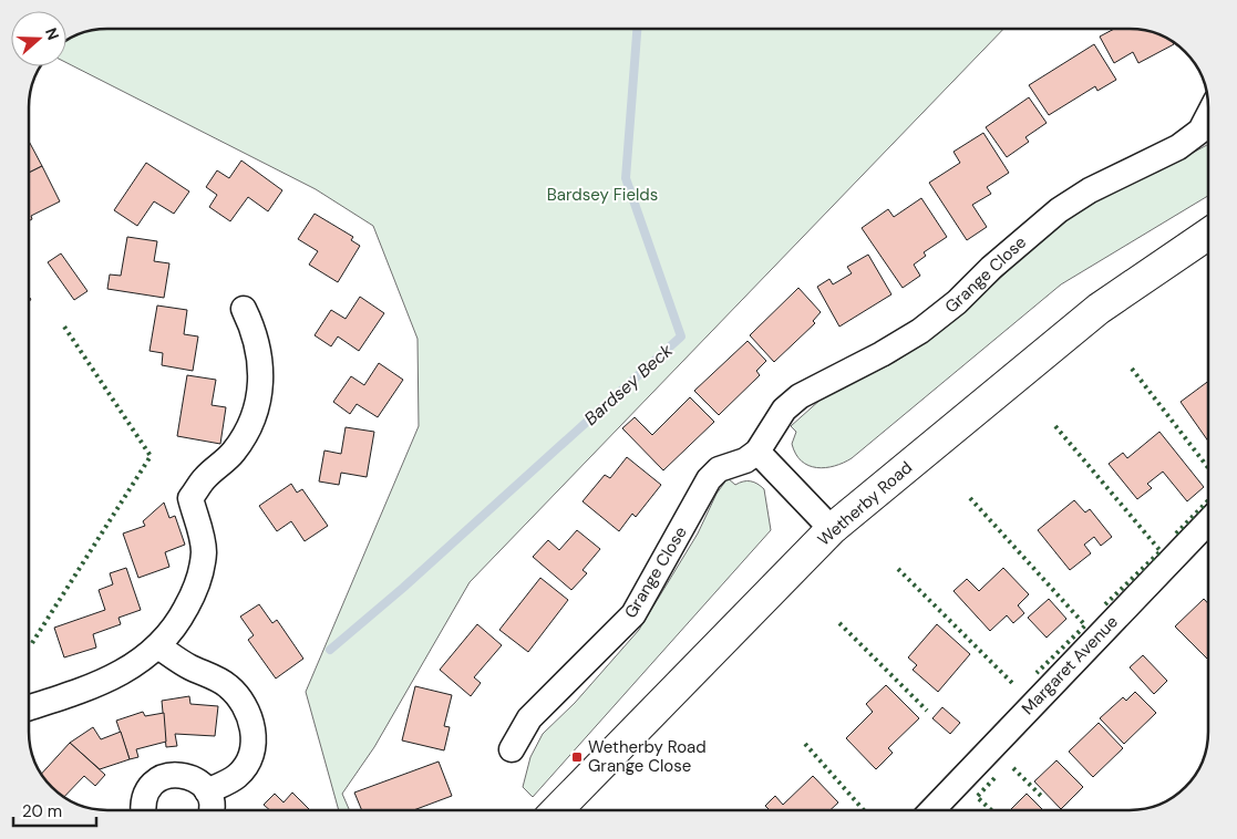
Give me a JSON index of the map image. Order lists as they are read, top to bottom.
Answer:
{
  "streets": {
    "main road": ["Wetherby Road"],
    "street": ["Grange Close", "Margaret Avenue"]
  },
  "water": ["Bardsey Beck"],
  "parks": ["Bardsey Fields"],
  "places": {
    "transit": ["Wetherby Road Grange Close"]
  },
  "scale_bar": "20 m",
  "north": "right"
}
